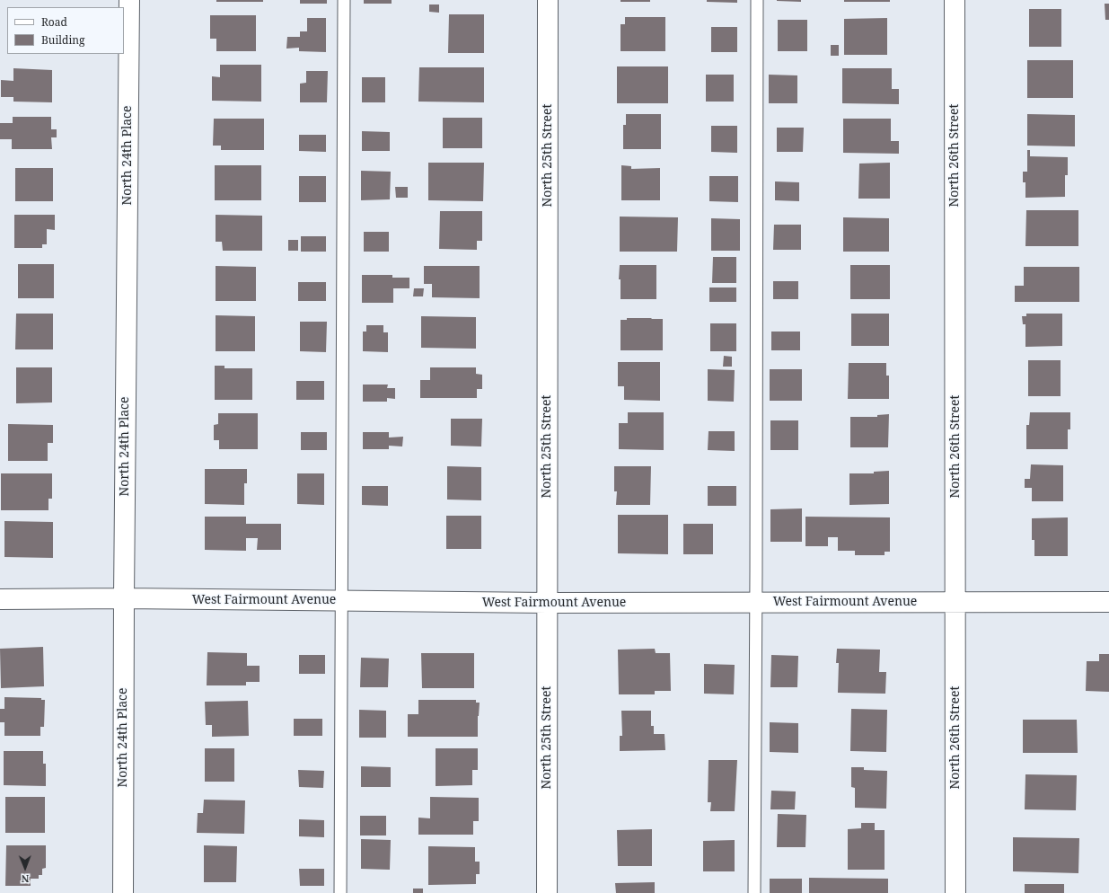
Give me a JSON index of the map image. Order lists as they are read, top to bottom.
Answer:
{
  "streets": {
    "street": [
      "North 24th Place",
      "North 25th Street",
      "North 26th Street",
      "West Fairmount Avenue"
    ]
  },
  "crossings": [
    ["North 24th Place", "West Fairmount Avenue"],
    ["North 25th Street", "West Fairmount Avenue"],
    ["North 26th Street", "West Fairmount Avenue"]
  ],
  "legend": ["Road", "Building"],
  "north": "bottom"
}
